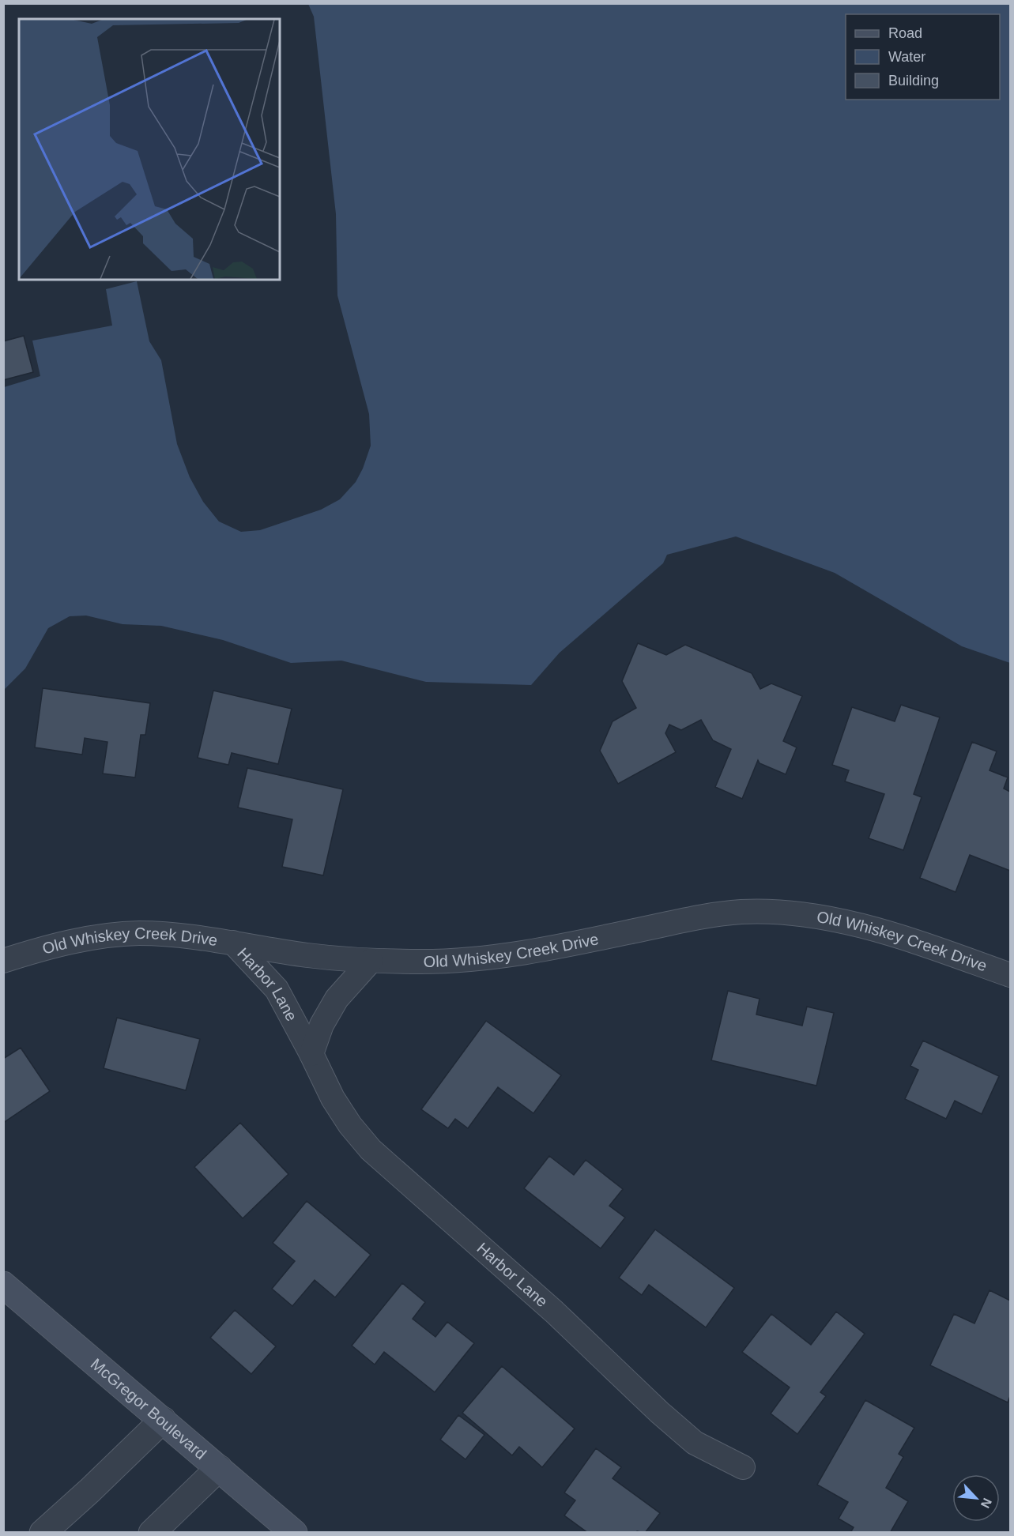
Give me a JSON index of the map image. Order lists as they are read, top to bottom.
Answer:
{
  "streets": {
    "main road": ["McGregor Boulevard"],
    "street": ["Old Whiskey Creek Drive", "Harbor Lane"]
  },
  "crossings": [
    ["Old Whiskey Creek Drive", "Harbor Lane"]
  ],
  "legend": ["Road", "Water", "Building"],
  "north": "bottom right"
}
